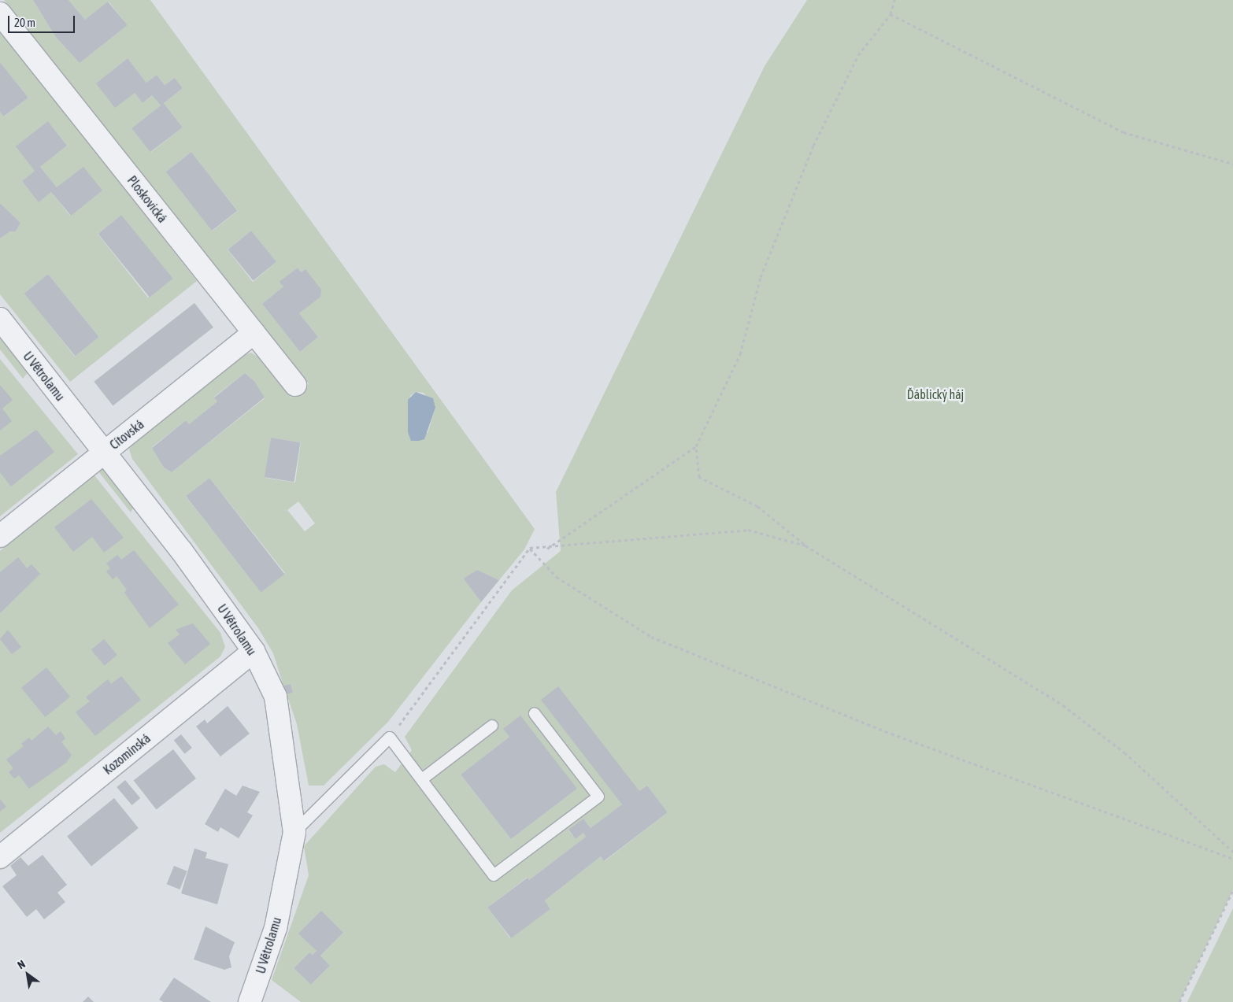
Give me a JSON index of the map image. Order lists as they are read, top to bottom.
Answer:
{
  "streets": {
    "street": [
      "Ploskovická",
      "U Větrolamu",
      "Cítovská",
      "Kozomínská"
    ]
  },
  "crossings": [
    ["Ploskovická", "Cítovská"],
    ["U Větrolamu", "Cítovská"],
    ["U Větrolamu", "Kozomínská"]
  ],
  "parks": ["Ďáblický háj"],
  "scale_bar": "20 m",
  "north": "top left"
}
